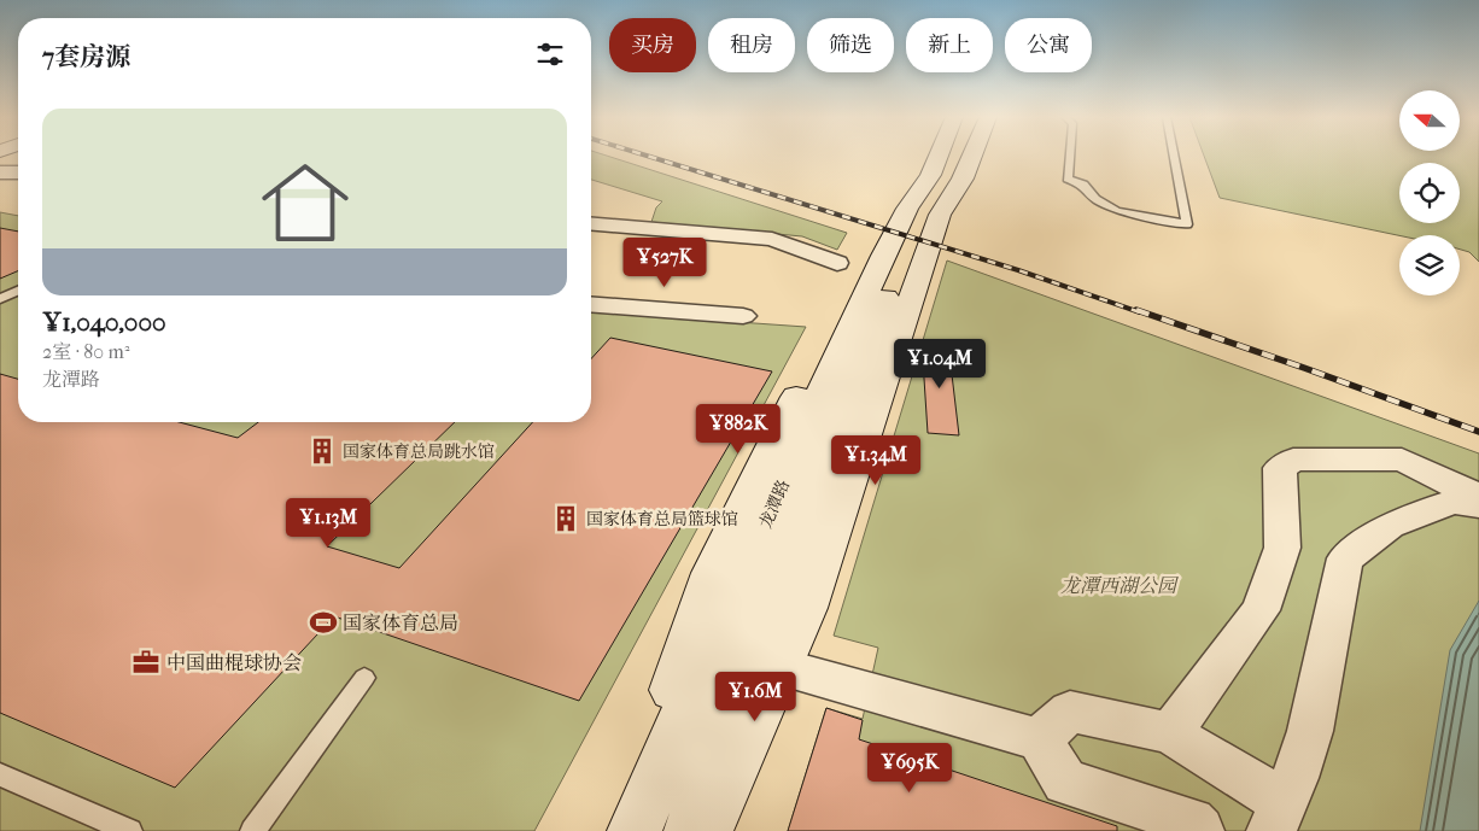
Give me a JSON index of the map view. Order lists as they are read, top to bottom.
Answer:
{
  "streets": {
    "street": ["龙潭路"]
  },
  "parks": ["龙潭西湖公园"],
  "places": {
    "building": ["国家体育总局跳水馆", "国家体育总局篮球馆"],
    "sports": ["国家体育总局"],
    "office": ["中国曲棍球协会"]
  },
  "north": "left",
  "page": {
    "chip": [
      "买房",
      "租房",
      "筛选",
      "新上",
      "公寓"
    ],
    "heading": "7套房源",
    "list": [
      {
        "name": "¥1,040,000",
        "note": "2室 · 80 m² · 龙潭路"
      }
    ],
    "price": [
      "¥527K",
      "¥1.04M",
      "¥882K",
      "¥1.34M",
      "¥1.13M",
      "¥1.6M",
      "¥695K"
    ]
  }
}
